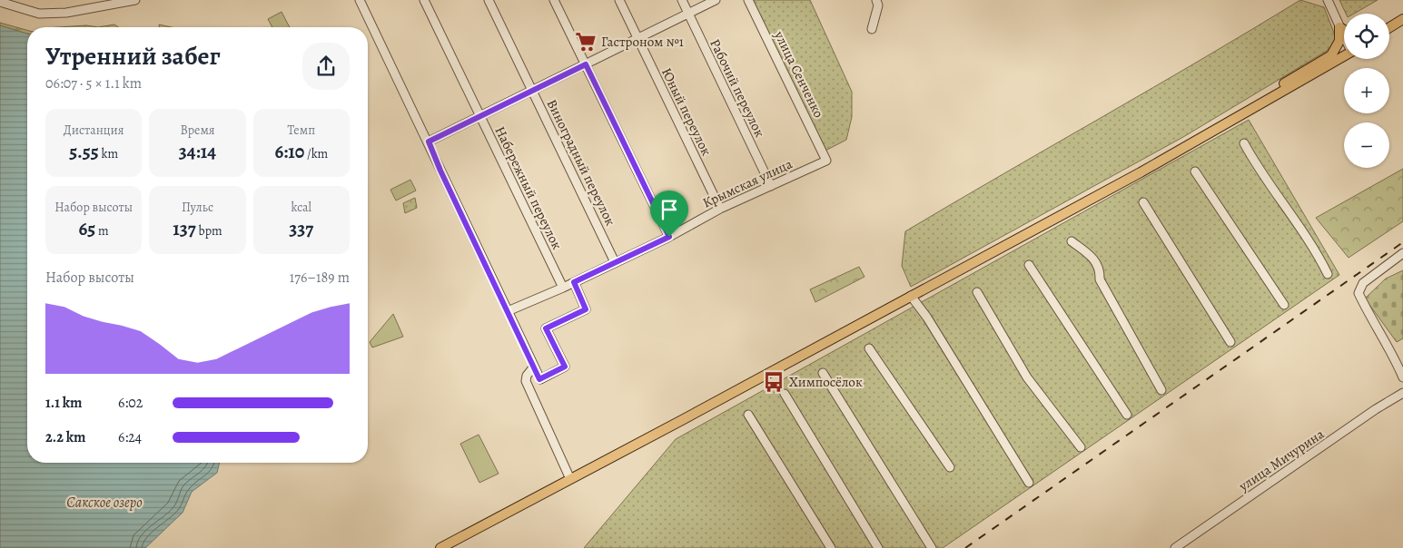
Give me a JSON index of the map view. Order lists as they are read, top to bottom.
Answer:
{
  "streets": {
    "street": [
      "улица Сенченко",
      "Рабочий переулок",
      "Юный переулок",
      "Виноградный переулок",
      "Крымская улица",
      "Набережный переулок",
      "улица Мичурина"
    ]
  },
  "crossings": [
    ["улица Сенченко", "Крымская улица"],
    ["Рабочий переулок", "Крымская улица"],
    ["Юный переулок", "Крымская улица"],
    ["Виноградный переулок", "Крымская улица"],
    ["Крымская улица", "Набережный переулок"]
  ],
  "water": ["Сакское озеро"],
  "places": {
    "supermarket": ["Гастроном №1"],
    "bus stop": ["Химпосёлок"]
  },
  "page": {
    "map_buttons": ["+", "−"],
    "heading": ["Утренний забег", "06:07 · 5 × 1.1 km"],
    "stats": [
      ["Дистанция", "5.55 km"],
      ["Время", "34:14"],
      ["Темп", "6:10 /km"],
      ["Набор высоты", "65 m"],
      ["Пульс", "137 bpm"],
      ["kcal", "337"]
    ],
    "chart": ["Набор высоты", "176–189 m"],
    "list": [
      {
        "name": "1.1 km",
        "note": "6:02"
      },
      {
        "name": "2.2 km",
        "note": "6:24"
      }
    ]
  }
}
